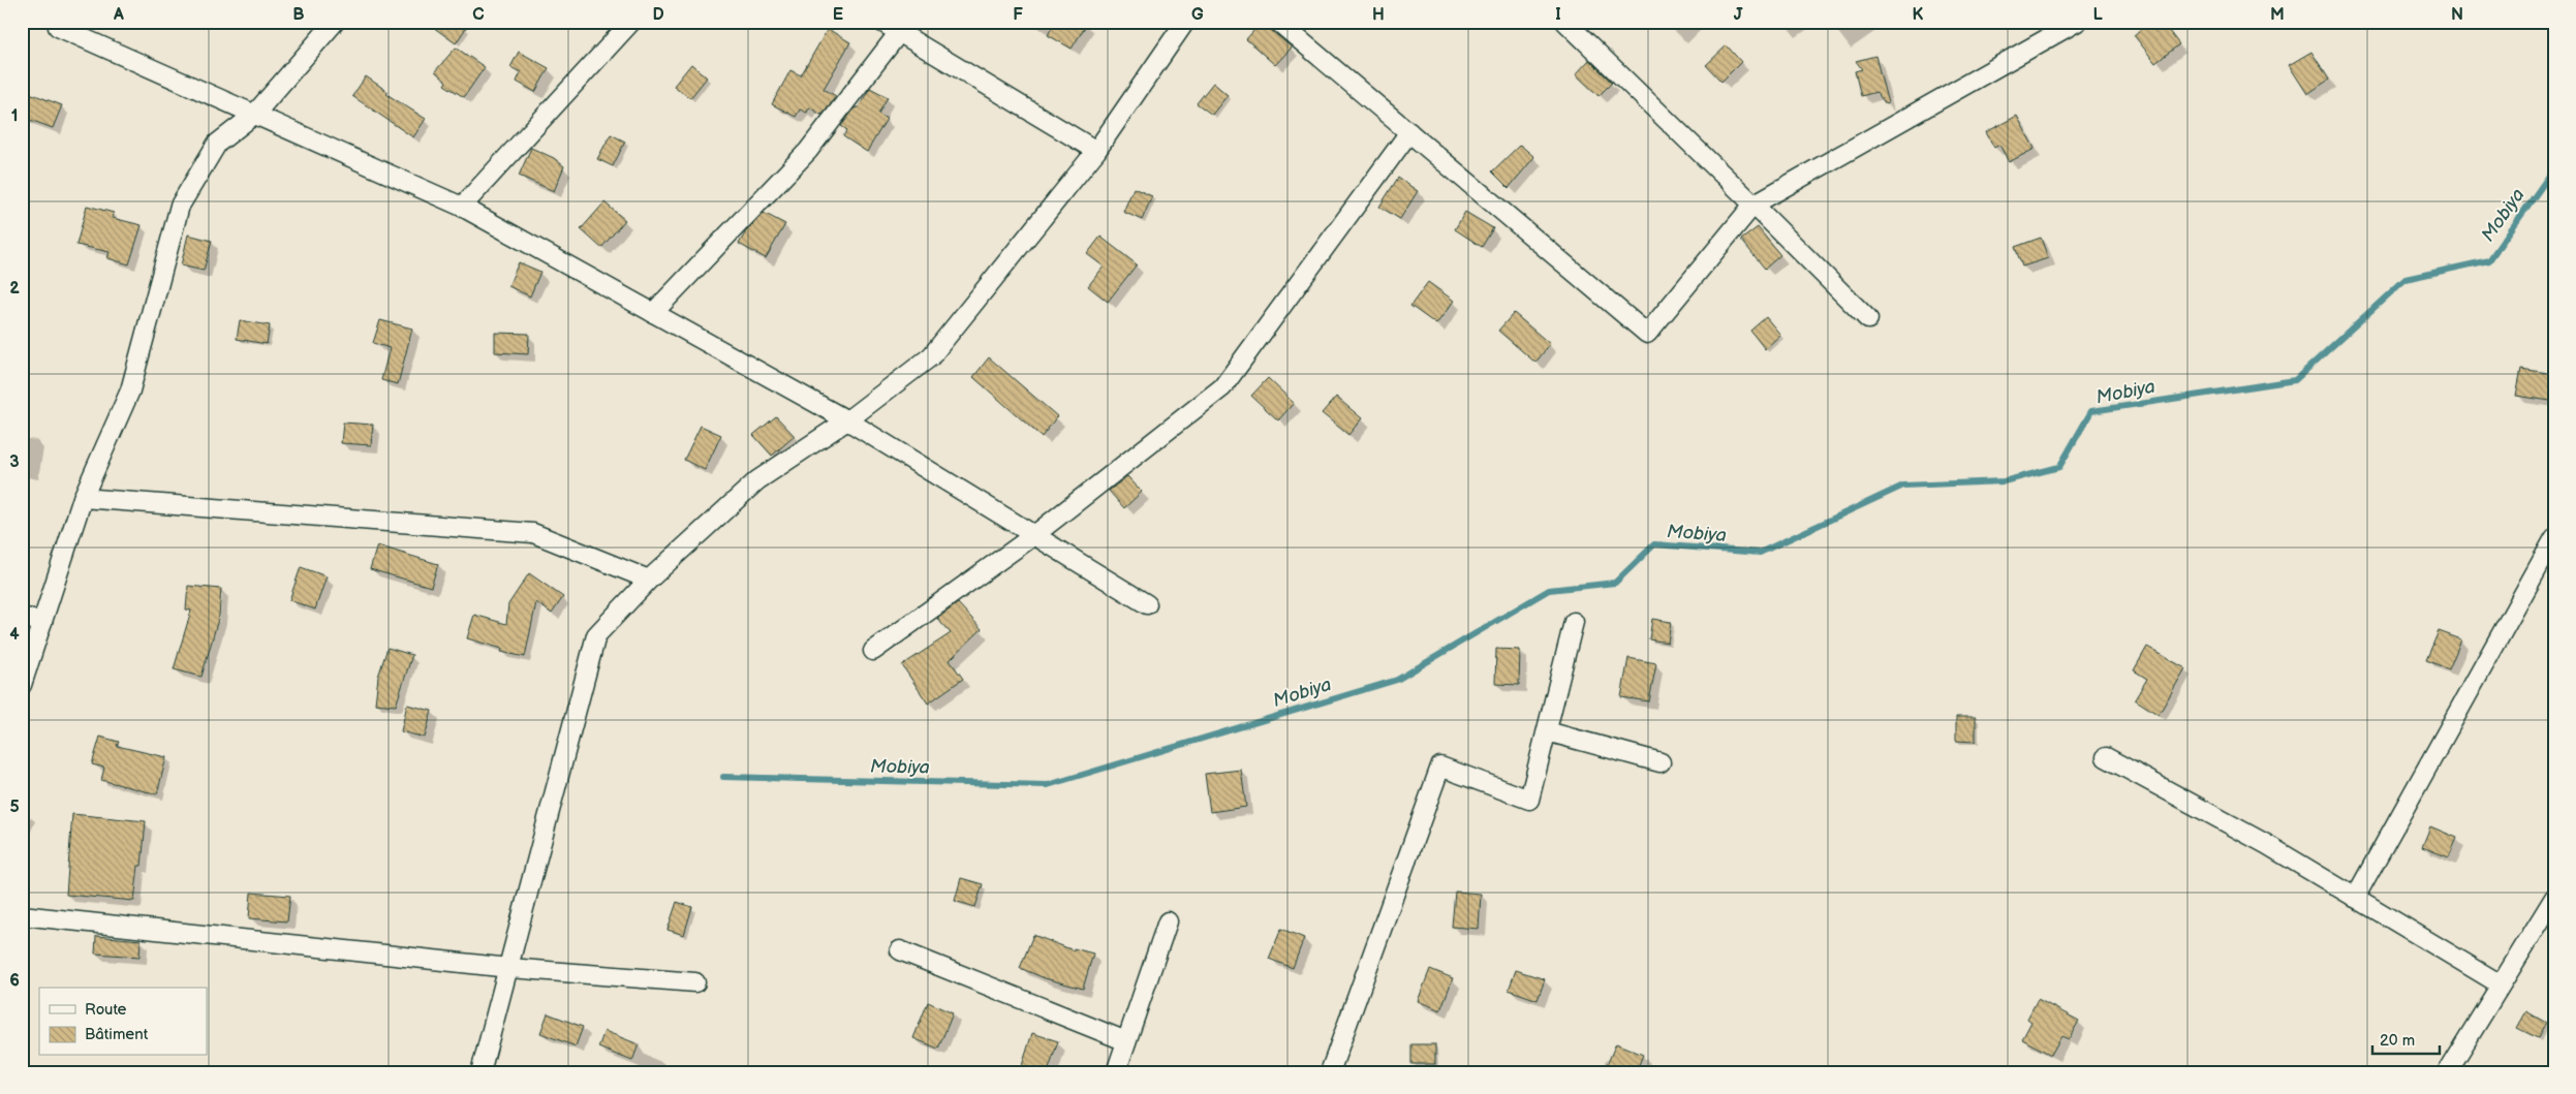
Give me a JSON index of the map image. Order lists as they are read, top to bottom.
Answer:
{
  "water": ["Mobiya"],
  "legend": ["Route", "Bâtiment"],
  "scale_bar": "20 m",
  "grid": {
    "columns": [
      "A",
      "B",
      "C",
      "D",
      "E",
      "F",
      "G",
      "H",
      "I",
      "J",
      "K",
      "L",
      "M",
      "N"
    ],
    "rows": [
      "1",
      "2",
      "3",
      "4",
      "5",
      "6"
    ]
  }
}
